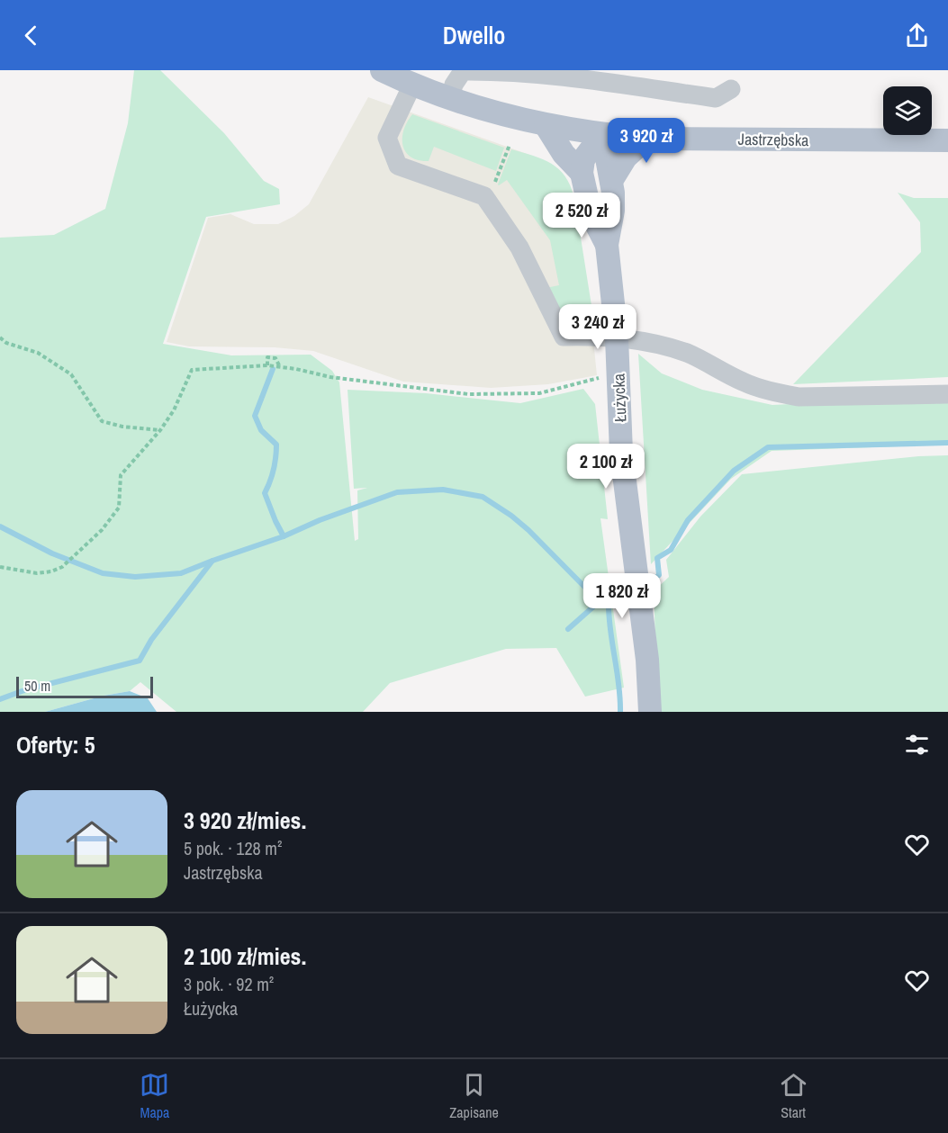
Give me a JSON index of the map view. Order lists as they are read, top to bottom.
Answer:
{
  "streets": {
    "main road": ["Jastrzębska", "Łużycka"]
  },
  "crossings": [
    ["Jastrzębska", "Łużycka"]
  ],
  "scale_bar": "50 m",
  "page": {
    "header": "Dwello",
    "price": [
      "3 920 zł",
      "2 520 zł",
      "3 240 zł",
      "2 100 zł",
      "1 820 zł"
    ],
    "scale": "50 m",
    "heading": "Oferty: 5",
    "list": [
      {
        "name": "3 920 zł/mies.",
        "note": "5 pok. · 128 m² · Jastrzębska"
      },
      {
        "name": "2 100 zł/mies.",
        "note": "3 pok. · 92 m² · Łużycka"
      }
    ],
    "tabs": ["Mapa", "Zapisane", "Start"]
  }
}
